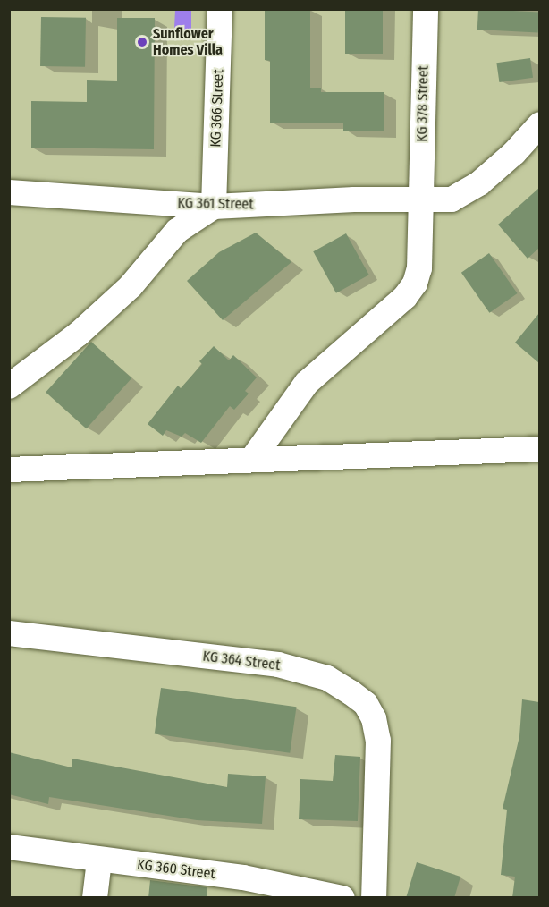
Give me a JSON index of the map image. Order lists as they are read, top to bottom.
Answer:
{
  "streets": {
    "street": [
      "KG 378 Street",
      "KG 366 Street",
      "KG 361 Street",
      "KG 364 Street",
      "KG 360 Street"
    ]
  },
  "crossings": [
    ["KG 378 Street", "KG 361 Street"],
    ["KG 366 Street", "KG 361 Street"]
  ],
  "places": ["Sunflower Homes Villa"]
}
